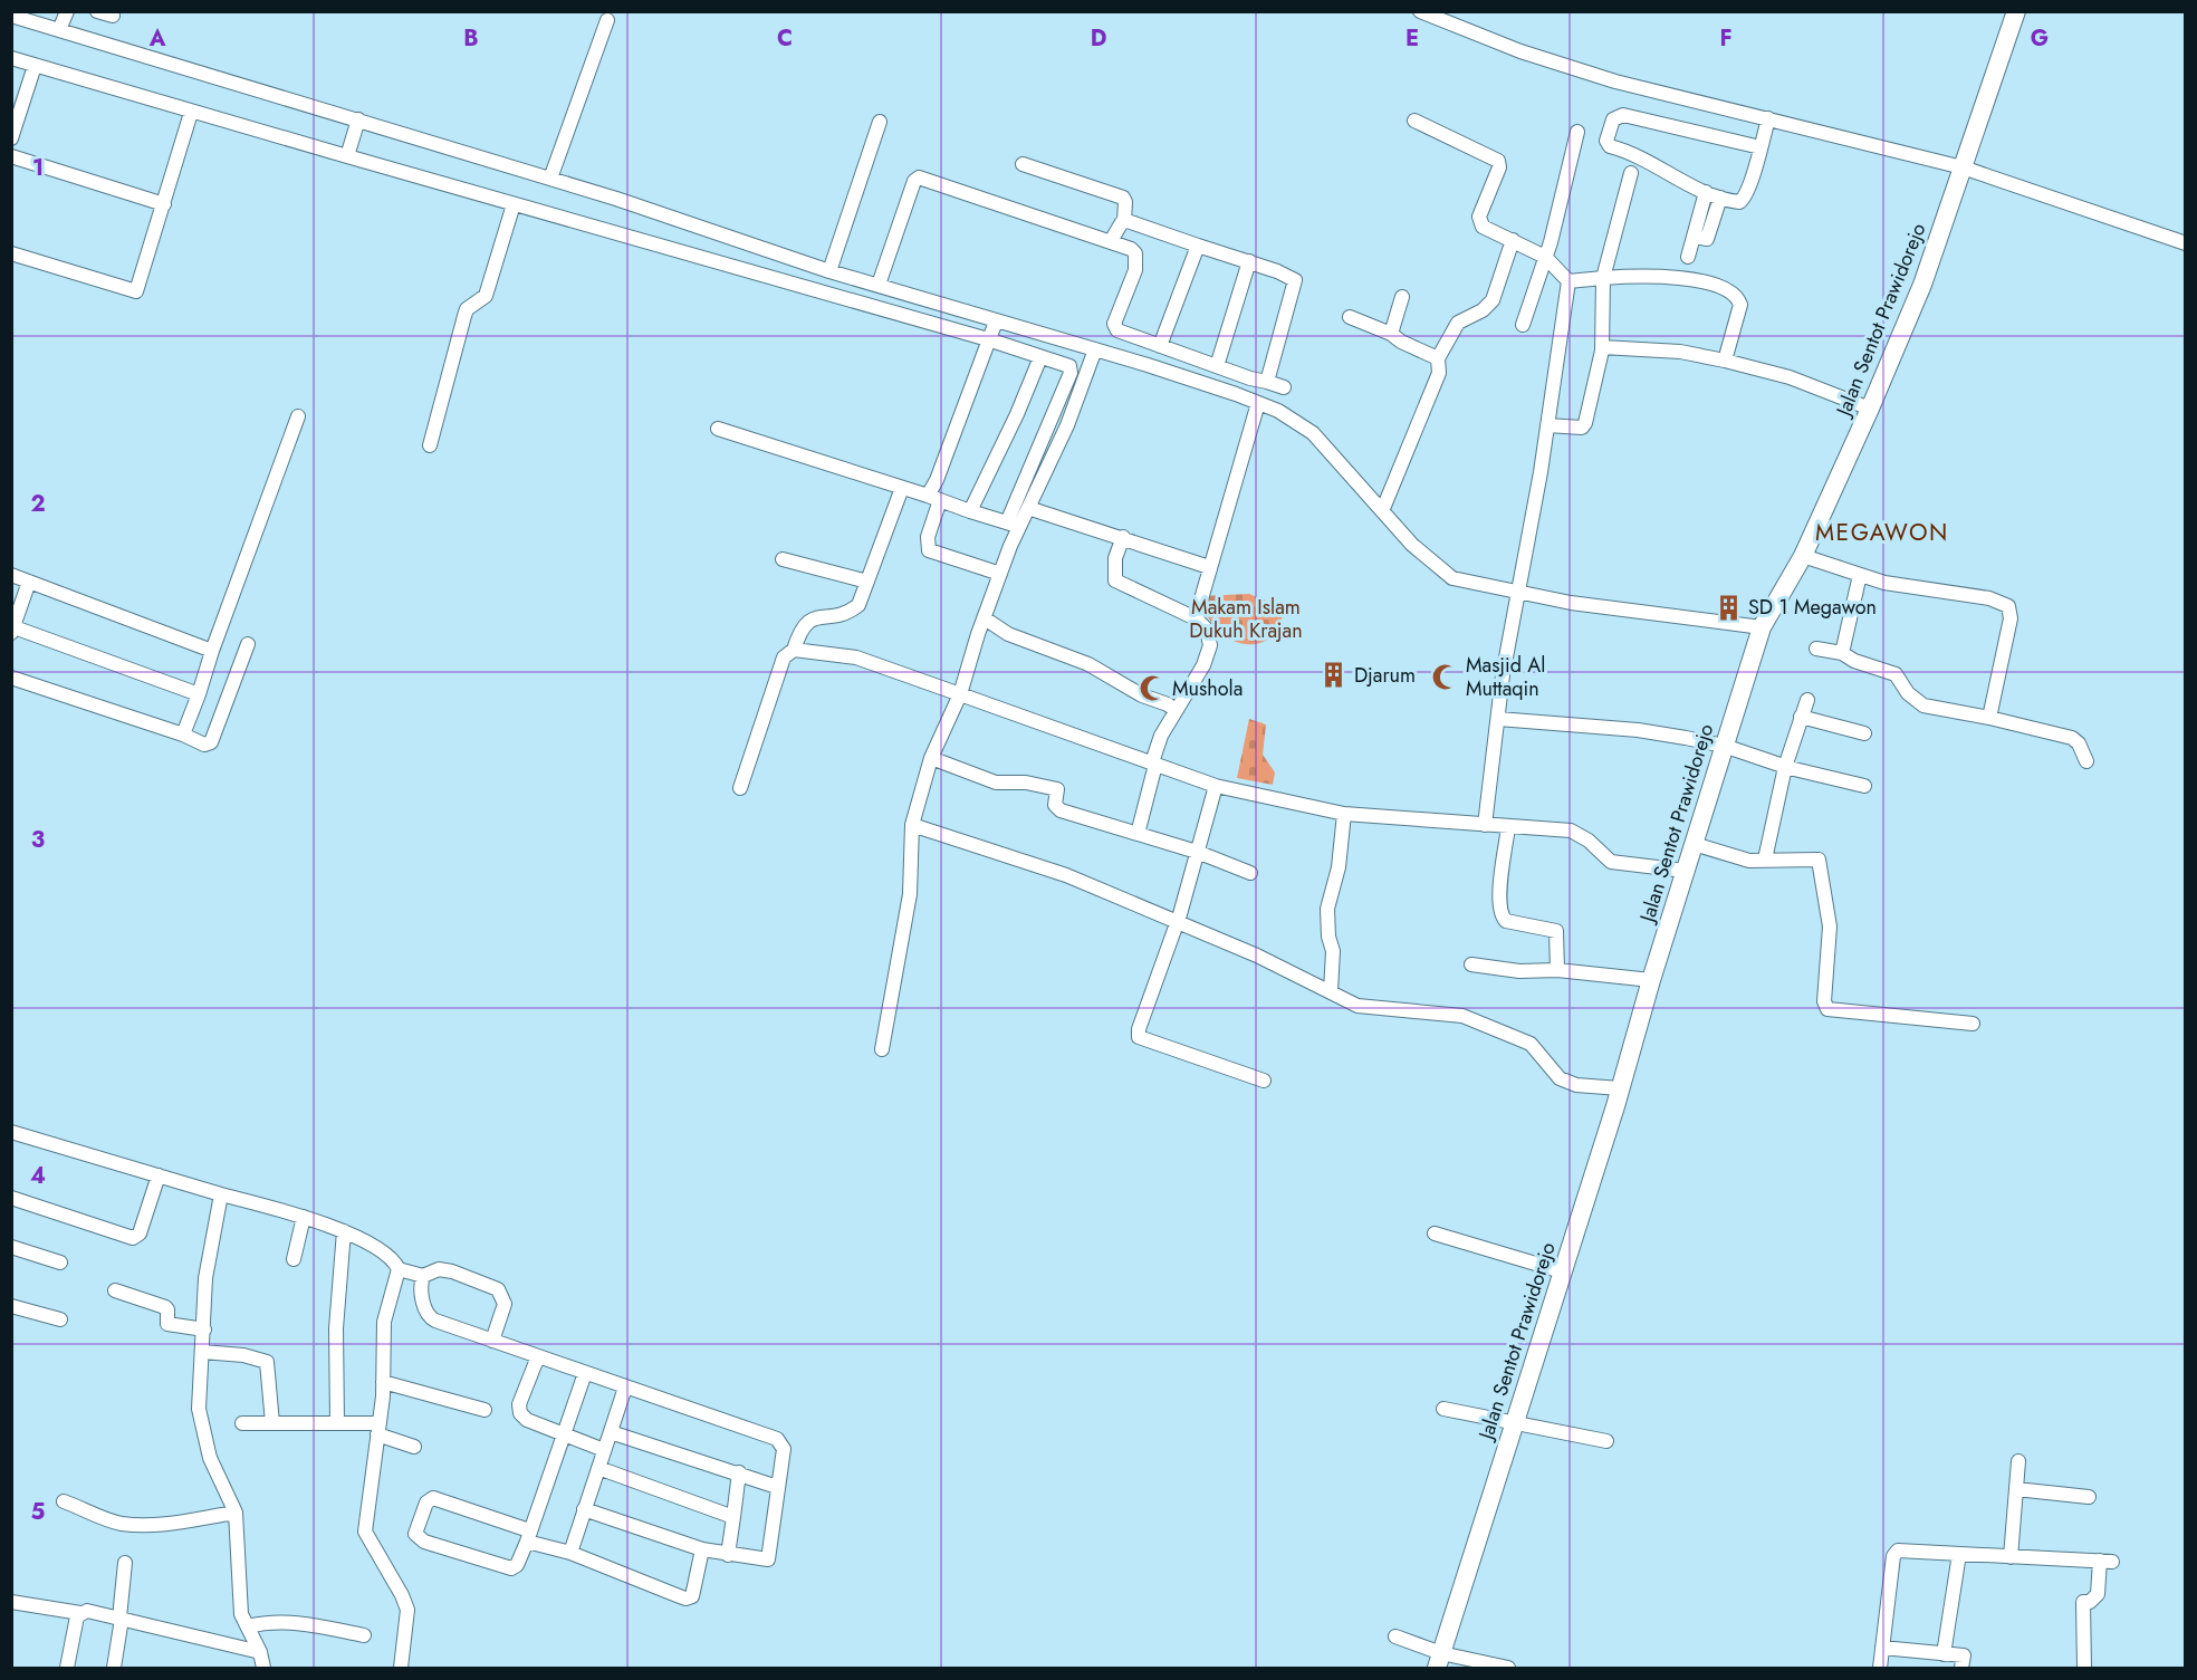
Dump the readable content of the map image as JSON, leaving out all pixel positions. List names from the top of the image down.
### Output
{
  "streets": {
    "main road": ["Jalan Sentot Prawidorejo"]
  },
  "districts": ["MEGAWON"],
  "parks": ["Makam Islam Dukuh Krajan"],
  "places": {
    "building": ["SD 1 Megawon", "Djarum"],
    "mosque": ["Masjid Al Muttaqin", "Mushola"]
  },
  "grid": {
    "columns": [
      "A",
      "B",
      "C",
      "D",
      "E",
      "F",
      "G"
    ],
    "rows": [
      "1",
      "2",
      "3",
      "4",
      "5"
    ]
  }
}
